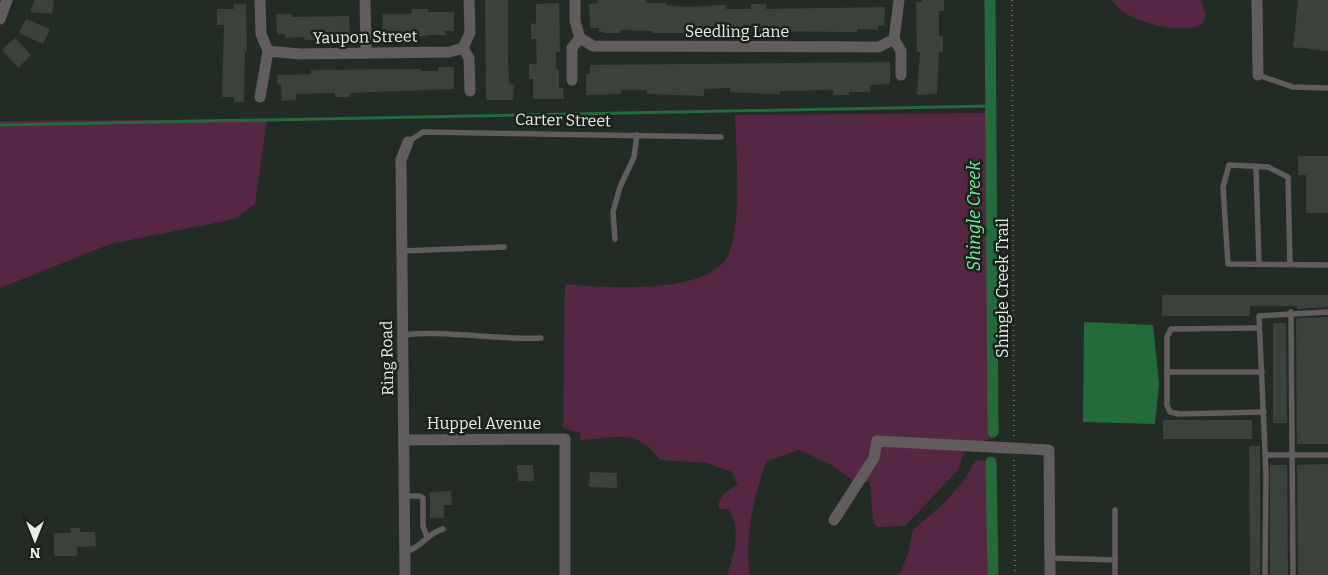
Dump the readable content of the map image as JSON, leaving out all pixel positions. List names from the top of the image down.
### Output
{
  "streets": {
    "street": [
      "Seedling Lane",
      "Yaupon Street",
      "Ring Road",
      "Huppel Avenue"
    ],
    "lane": ["Carter Street"],
    "path": ["Shingle Creek Trail"]
  },
  "crossings": [
    ["Carter Street", "Ring Road"],
    ["Ring Road", "Huppel Avenue"]
  ],
  "water": ["Shingle Creek"],
  "north": "bottom"
}
